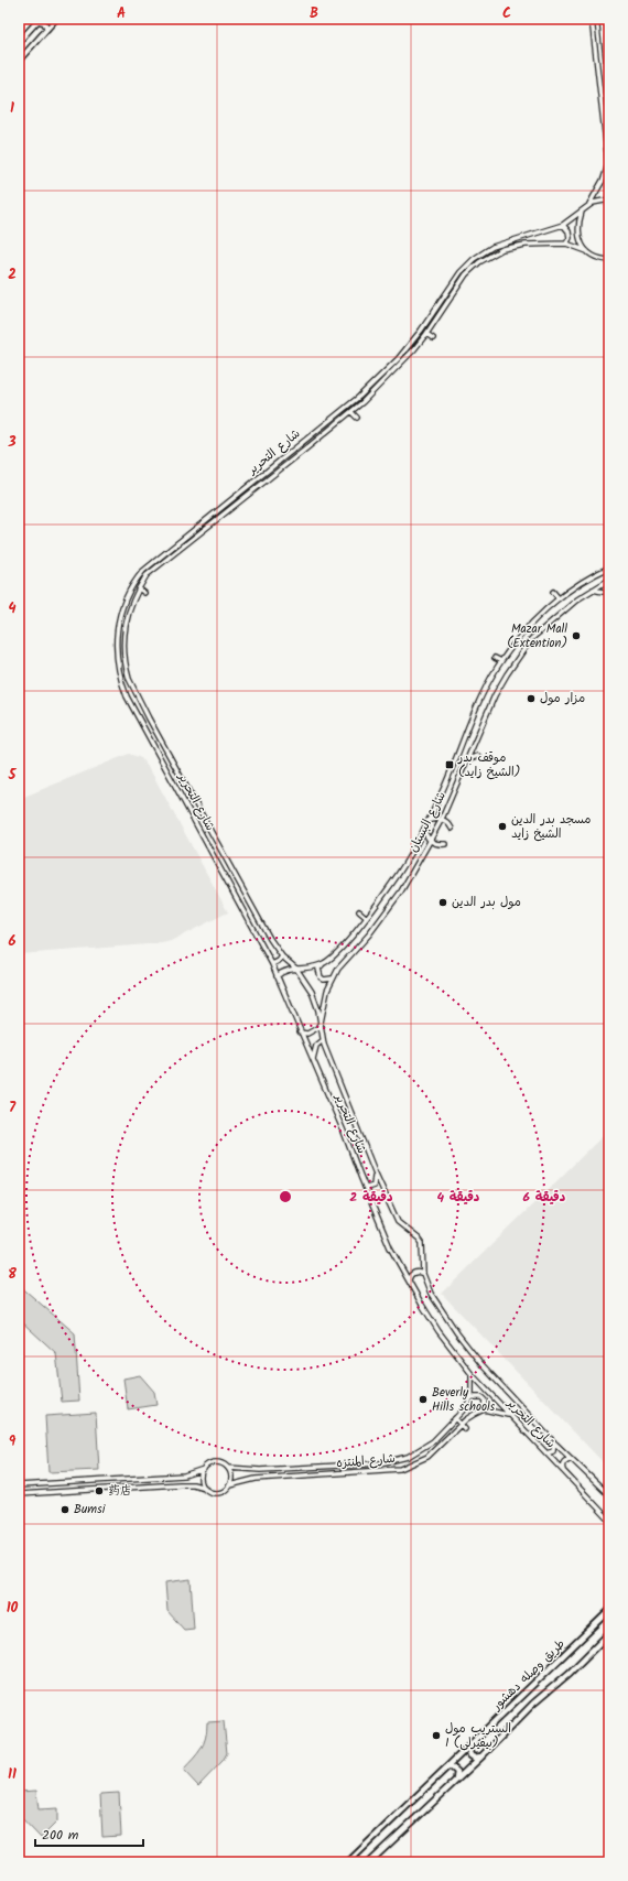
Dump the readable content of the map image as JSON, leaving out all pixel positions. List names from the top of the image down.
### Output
{
  "streets": {
    "main road": ["طريق وصله دهشور"],
    "street": ["شارع التحرير", "شارع البستان", "شارع المنتزه"]
  },
  "crossings": [
    ["شارع التحرير", "شارع البستان"]
  ],
  "places": {
    "other": [
      "Mazar Mall (Extention)",
      "مزار مول",
      "مسجد بدر الدين الشيخ زايد",
      "مول بدر الدين",
      "Beverly Hills schools",
      "药店",
      "Bumsi",
      "الستريب مول 1 (بيفيرلى)"
    ],
    "transit": ["موقف بدر (الشيخ زايد)"]
  },
  "scale_bar": "200 m",
  "grid": {
    "columns": ["A", "B", "C"],
    "rows": [
      "1",
      "2",
      "3",
      "4",
      "5",
      "6",
      "7",
      "8",
      "9",
      "10",
      "11"
    ]
  },
  "rings": ["2 دقيقة", "4 دقيقة", "6 دقيقة"]
}
